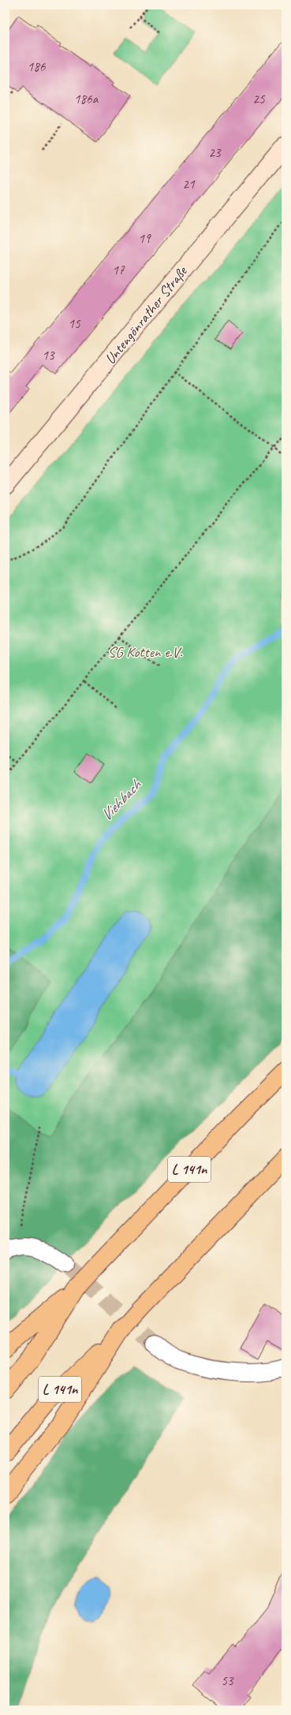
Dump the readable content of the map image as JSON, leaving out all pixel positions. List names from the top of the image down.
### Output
{
  "streets": {
    "highway": ["L 141n"],
    "street": ["Untengönrather Straße"]
  },
  "water": ["Viehbach"],
  "parks": ["SG Kotten e.V."],
  "house_numbers": [
    "186",
    "186a",
    "25",
    "23",
    "21",
    "19",
    "17",
    "15",
    "13",
    "53"
  ]
}
